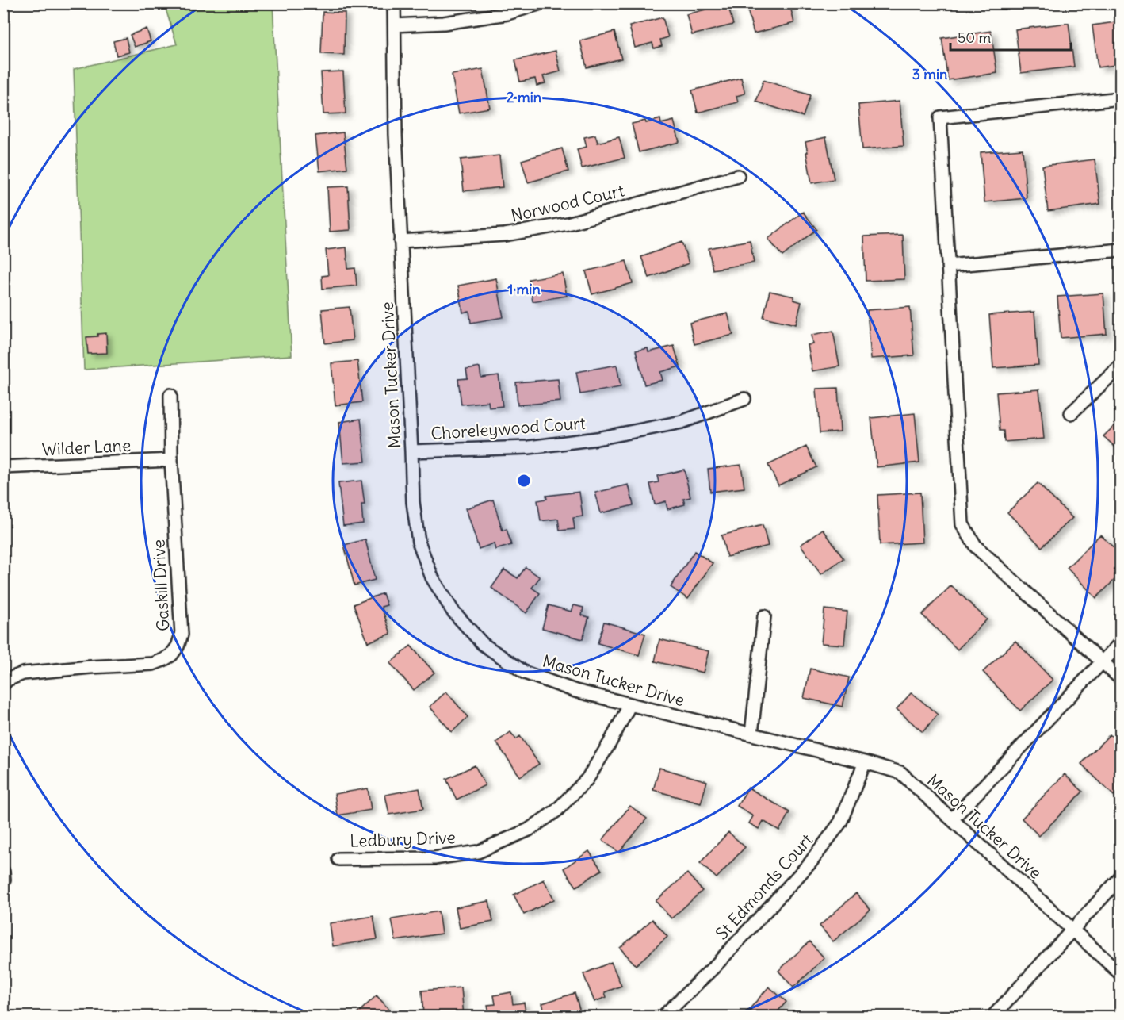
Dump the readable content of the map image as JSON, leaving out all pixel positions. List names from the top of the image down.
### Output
{
  "streets": {
    "street": [
      "Norwood Court",
      "Mason Tucker Drive",
      "Choreleywood Court",
      "Wilder Lane",
      "Gaskill Drive",
      "Ledbury Drive",
      "St Edmonds Court"
    ]
  },
  "crossings": [
    ["Norwood Court", "Mason Tucker Drive"],
    ["Mason Tucker Drive", "Choreleywood Court"],
    ["Mason Tucker Drive", "Ledbury Drive"],
    ["Mason Tucker Drive", "St Edmonds Court"],
    ["Wilder Lane", "Gaskill Drive"]
  ],
  "scale_bar": "50 m",
  "rings": ["3 min", "2 min", "1 min"]
}
